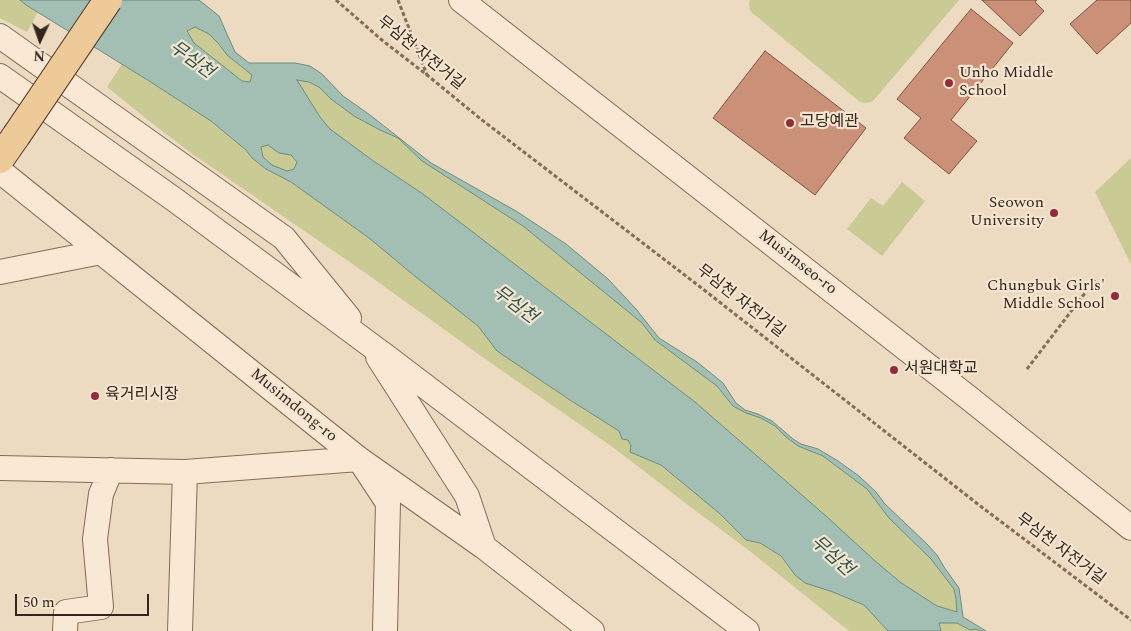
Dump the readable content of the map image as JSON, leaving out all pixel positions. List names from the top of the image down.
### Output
{
  "streets": {
    "street": ["Musimseo-ro", "Musimdong-ro"],
    "path": ["무심천 자전거길"]
  },
  "water": ["무심천"],
  "places": [
    "Unho Middle School",
    "고당예관",
    "Seowon University",
    "Chungbuk Girls' Middle School",
    "서원대학교",
    "육거리시장"
  ],
  "scale_bar": "50 m",
  "north": "bottom"
}
